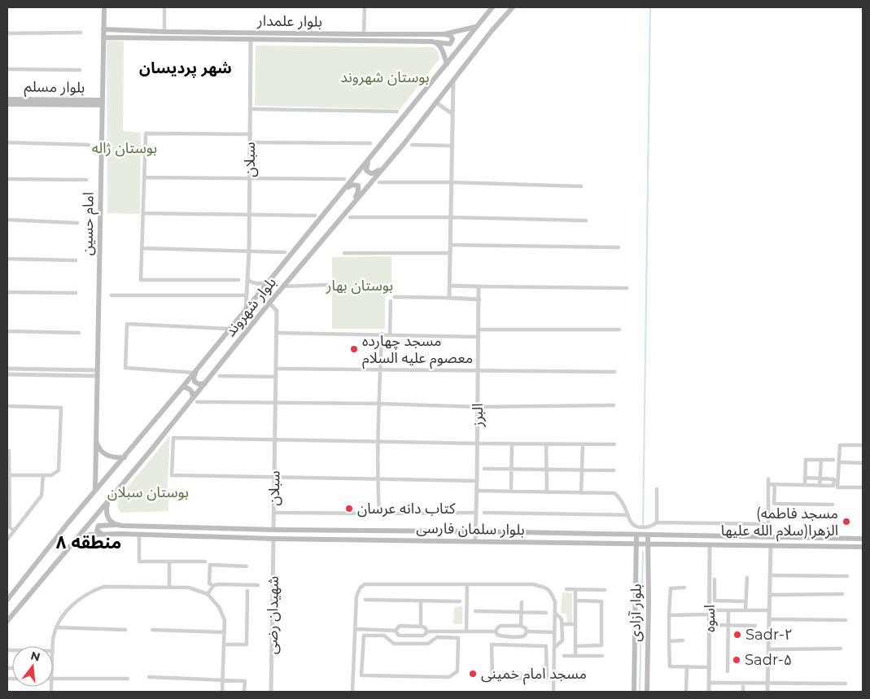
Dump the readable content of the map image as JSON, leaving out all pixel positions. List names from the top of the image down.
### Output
{
  "streets": {
    "main road": [
      "بلوار علمدار",
      "بلوار مسلم",
      "امام حسین",
      "بلوار شهروند",
      "بلوار سلمان فارسی",
      "بلوار آزادی"
    ],
    "street": [
      "سبلان",
      "البرز",
      "شهیدان رضی",
      "اسوه"
    ]
  },
  "crossings": [
    ["بلوار علمدار", "سبلان"],
    ["بلوار علمدار", "امام حسین"],
    ["بلوار علمدار", "بلوار شهروند"],
    ["بلوار مسلم", "امام حسین"],
    ["سبلان", "بلوار شهروند"],
    ["سبلان", "بلوار سلمان فارسی"],
    ["امام حسین", "بلوار شهروند"],
    ["بلوار شهروند", "بلوار سلمان فارسی"],
    ["البرز", "بلوار سلمان فارسی"],
    ["بلوار سلمان فارسی", "بلوار آزادی"],
    ["بلوار سلمان فارسی", "شهیدان رضی"],
    ["بلوار سلمان فارسی", "اسوه"]
  ],
  "districts": ["شهر پردیسان", "منطقه ۸"],
  "parks": [
    "بوستان شهروند",
    "بوستان ژاله",
    "بوستان بهار",
    "بوستان سبلان"
  ],
  "places": [
    "مسجد چهارده معصوم علیه السلام",
    "کتاب دانه عرسان",
    "(مسجد فاطمه الزهرا(سلام الله علیها",
    "Sadr-۲",
    "Sadr-۵",
    "مسجد امام خمینی"
  ],
  "north": "top"
}
